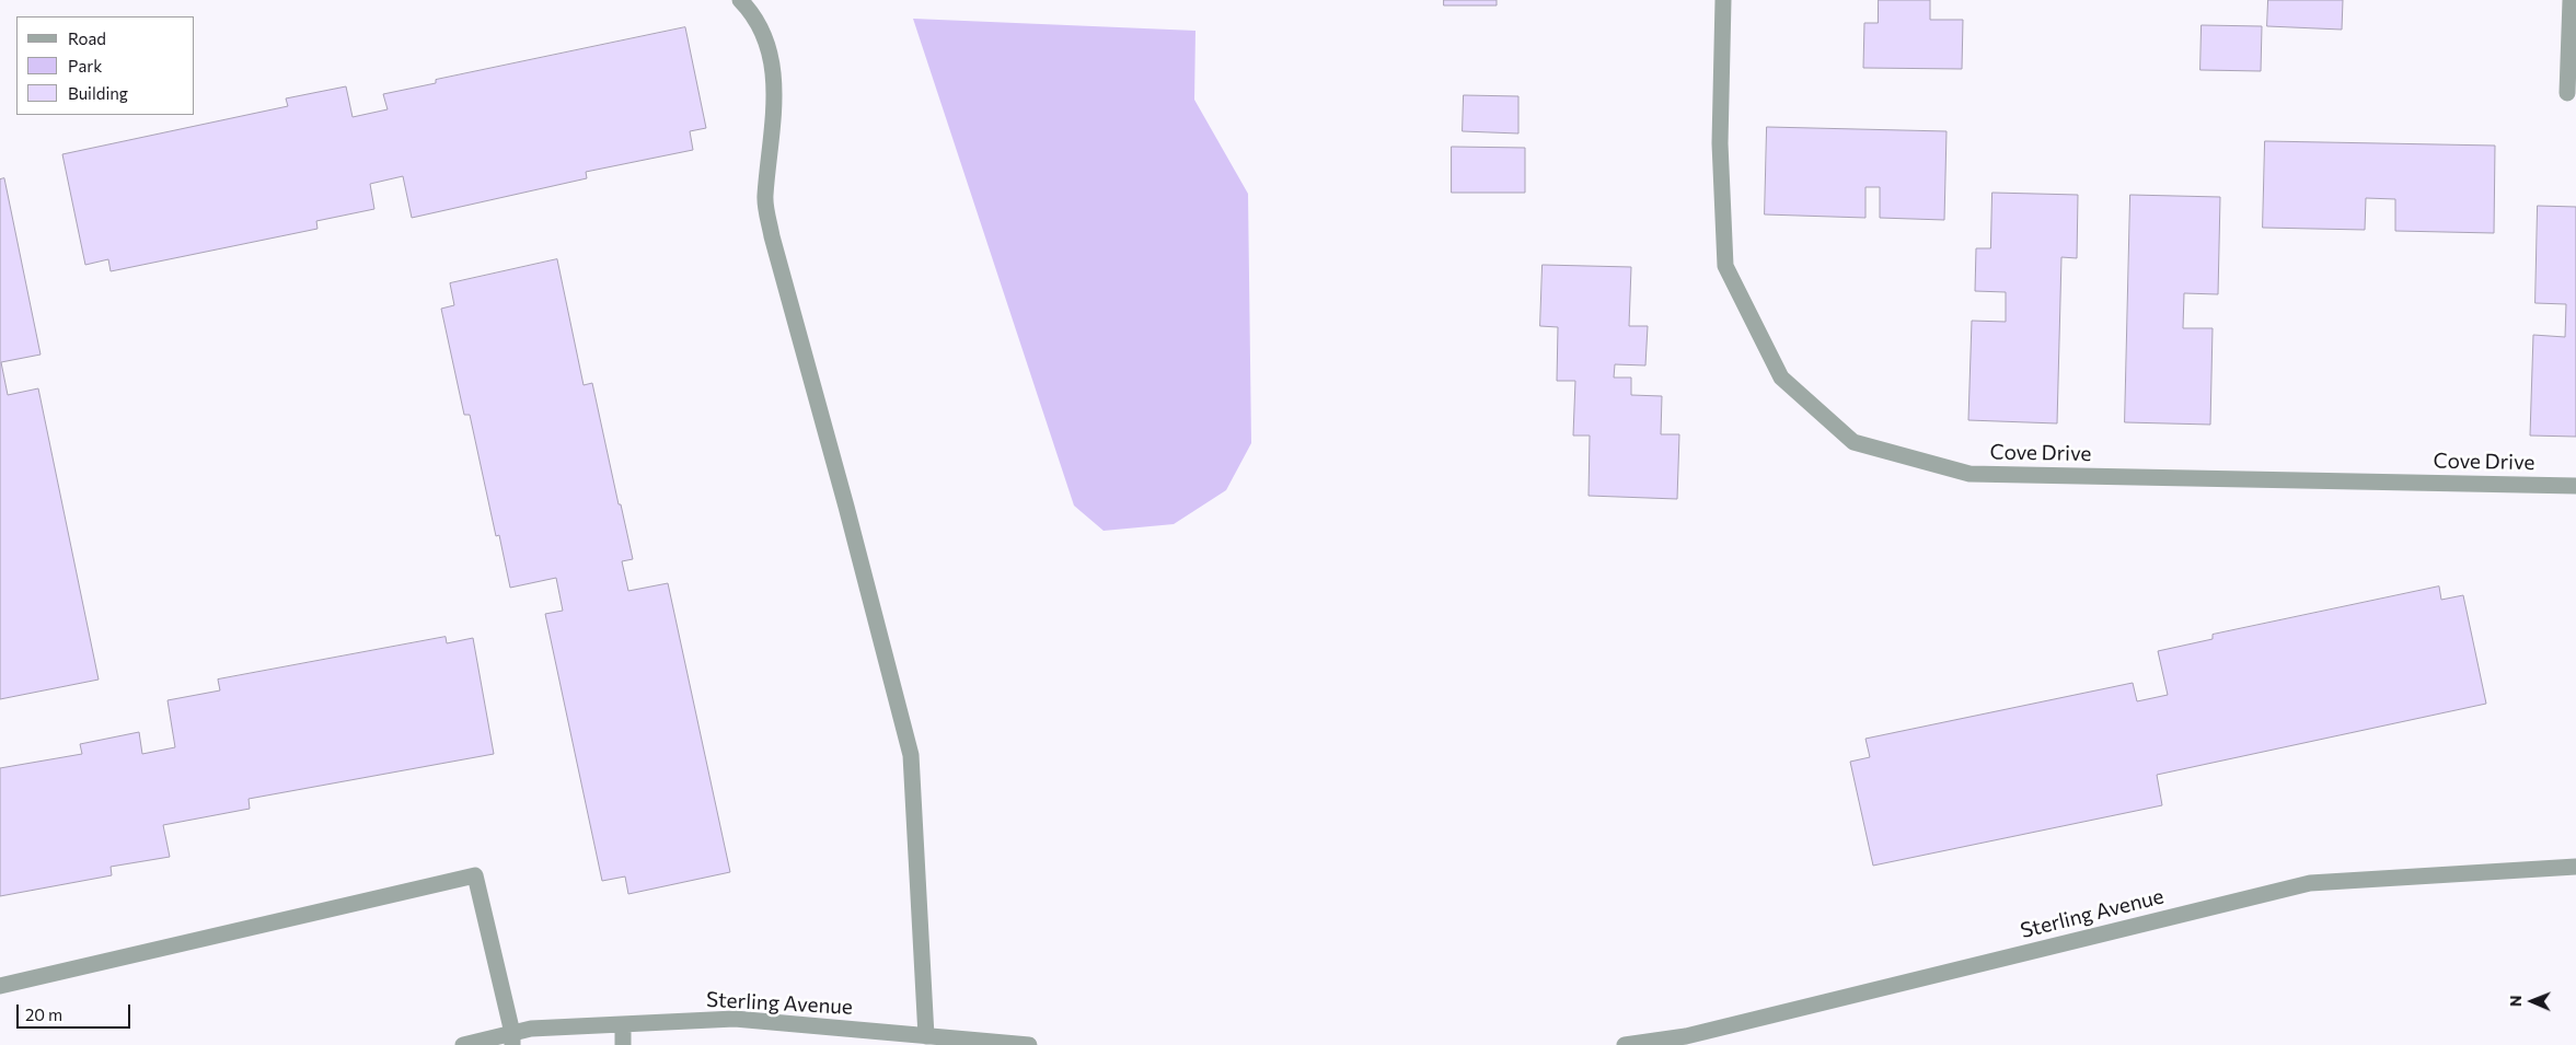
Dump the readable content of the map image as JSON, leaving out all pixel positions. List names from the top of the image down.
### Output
{
  "streets": {
    "street": ["Cove Drive", "Sterling Avenue"]
  },
  "legend": ["Road", "Park", "Building"],
  "scale_bar": "20 m",
  "north": "left"
}
